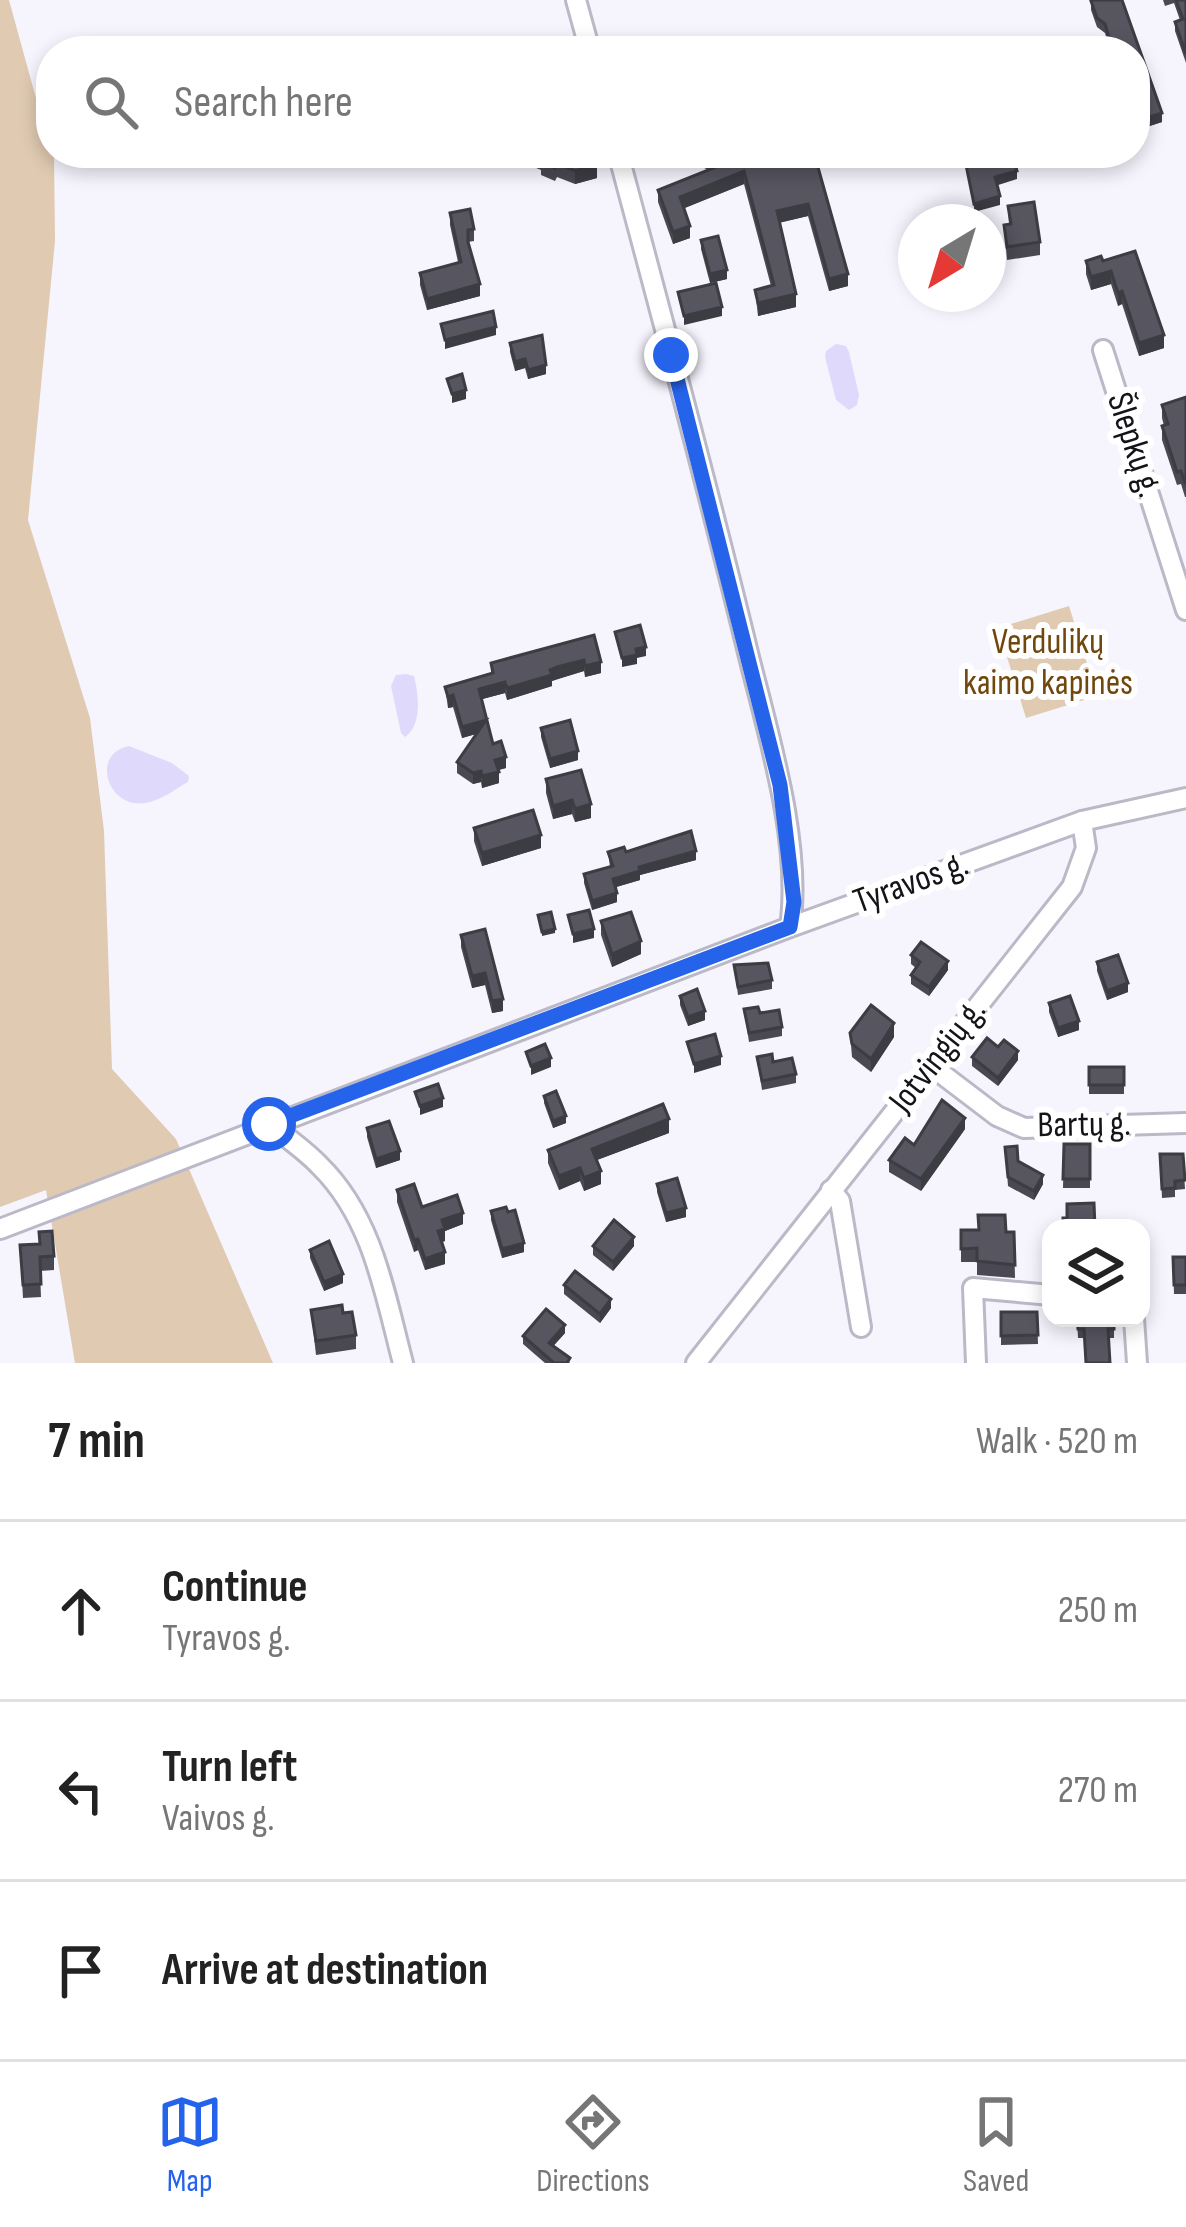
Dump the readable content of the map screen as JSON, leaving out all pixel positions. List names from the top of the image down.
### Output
{
  "streets": {
    "street": [
      "Šlepkų g.",
      "Tyravos g.",
      "Jotvingių g.",
      "Bartų g."
    ]
  },
  "crossings": [
    ["Tyravos g.", "Jotvingių g."],
    ["Jotvingių g.", "Bartų g."]
  ],
  "parks": ["Verdulikų kaimo kapinės"],
  "north": "bottom left",
  "page": {
    "search": "Search here",
    "heading": ["7 min", "Walk · 520 m"],
    "list": [
      ["Continue", "Tyravos g.", "250 m"],
      ["Turn left", "Vaivos g.", "270 m"],
      "Arrive at destination"
    ],
    "nav": ["Map", "Directions", "Saved"]
  }
}
